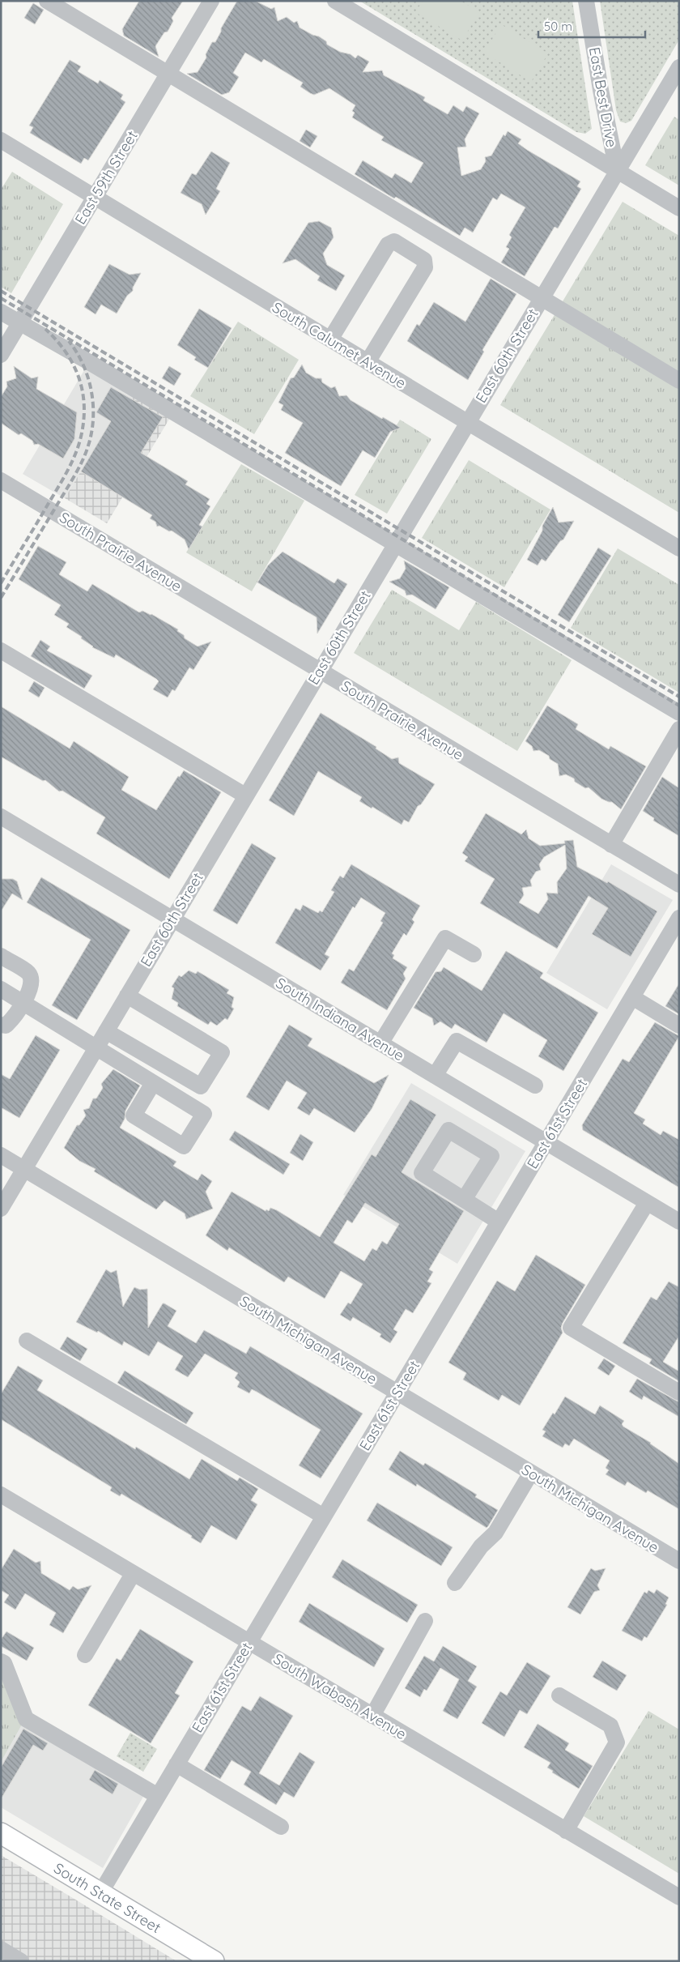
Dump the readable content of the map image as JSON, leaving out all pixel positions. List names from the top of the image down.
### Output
{
  "streets": {
    "main road": ["South State Street"],
    "street": [
      "East Best Drive",
      "East 59th Street",
      "South Calumet Avenue",
      "East 60th Street",
      "South Prairie Avenue",
      "South Indiana Avenue",
      "East 61st Street",
      "South Michigan Avenue",
      "South Wabash Avenue"
    ]
  },
  "crossings": [
    ["East Best Drive", "East 60th Street"],
    ["East 59th Street", "South Calumet Avenue"],
    ["South Calumet Avenue", "East 60th Street"],
    ["East 60th Street", "South Prairie Avenue"],
    ["East 60th Street", "South Indiana Avenue"],
    ["East 60th Street", "South Michigan Avenue"],
    ["South Indiana Avenue", "East 61st Street"],
    ["East 61st Street", "South Michigan Avenue"],
    ["East 61st Street", "South Wabash Avenue"],
    ["East 61st Street", "South State Street"]
  ],
  "scale_bar": "50 m"
}
